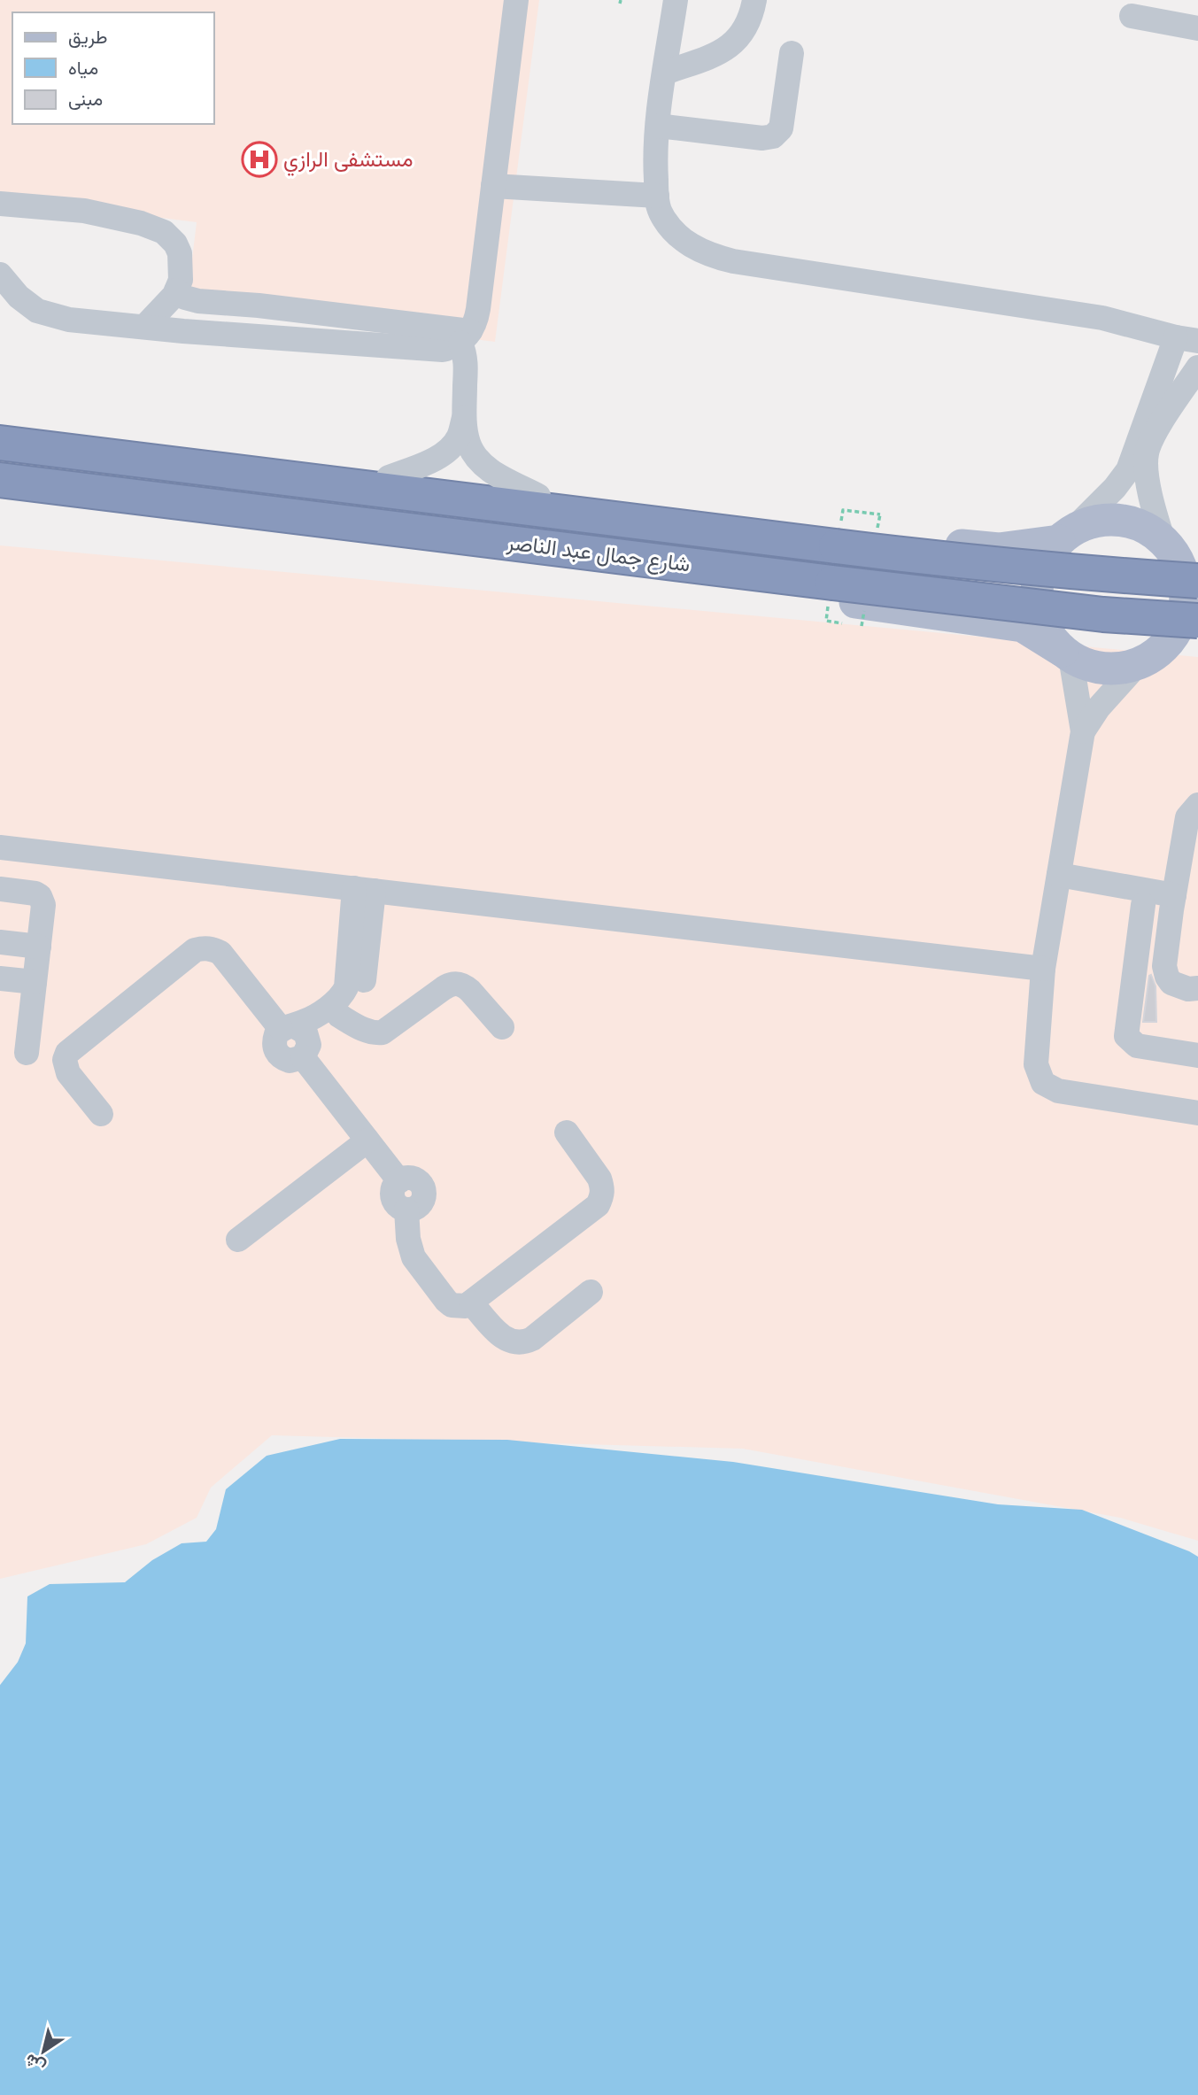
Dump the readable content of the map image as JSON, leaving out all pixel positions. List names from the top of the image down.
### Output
{
  "streets": {
    "highway": ["شارع جمال عبد الناصر"]
  },
  "places": {
    "hospital": ["مستشفى الرازي"]
  },
  "legend": ["طريق", "مياه", "مبنى"],
  "north": "bottom left"
}
